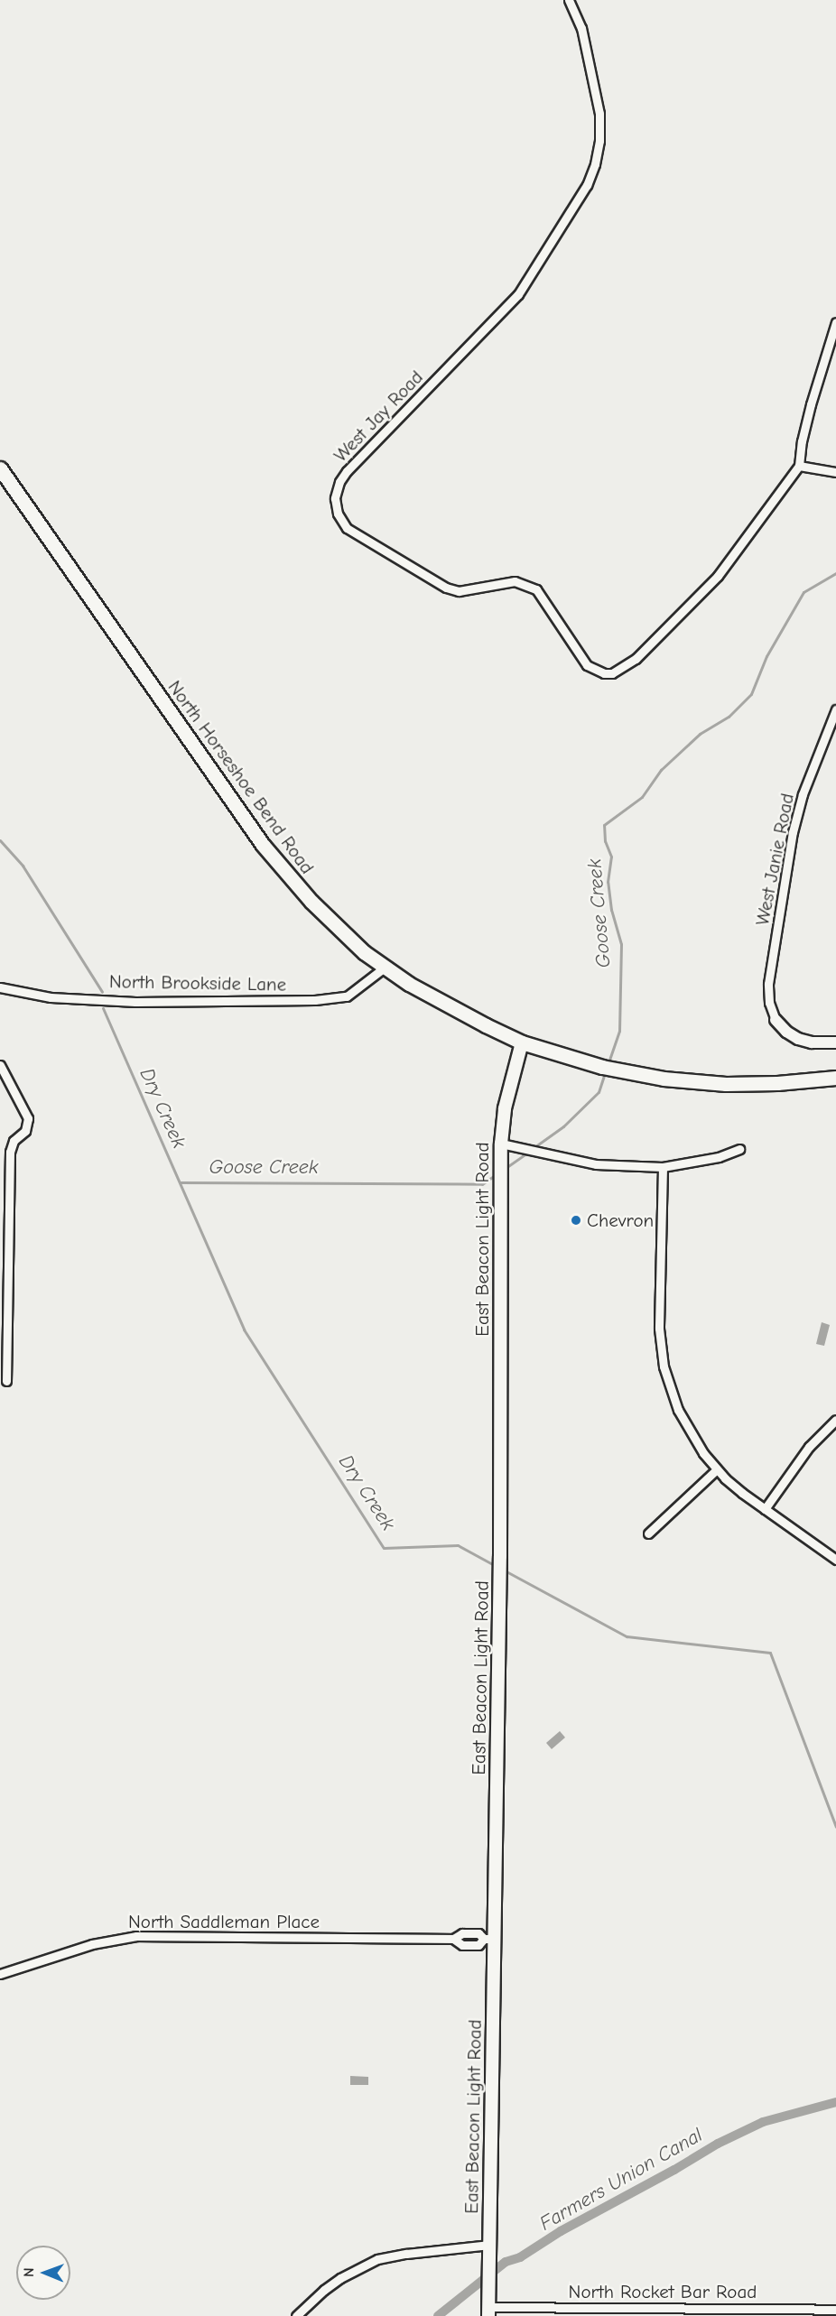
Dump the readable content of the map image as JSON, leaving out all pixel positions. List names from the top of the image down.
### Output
{
  "streets": {
    "highway": ["North Horseshoe Bend Road"],
    "main road": ["East Beacon Light Road"],
    "street": [
      "West Jay Road",
      "West Janie Road",
      "North Brookside Lane",
      "North Saddleman Place",
      "North Rocket Bar Road"
    ]
  },
  "crossings": [
    ["North Horseshoe Bend Road", "North Brookside Lane"],
    ["North Horseshoe Bend Road", "East Beacon Light Road"],
    ["East Beacon Light Road", "North Saddleman Place"],
    ["East Beacon Light Road", "North Rocket Bar Road"]
  ],
  "water": ["Goose Creek", "Dry Creek", "Farmers Union Canal"],
  "places": ["Chevron"],
  "north": "left"
}
